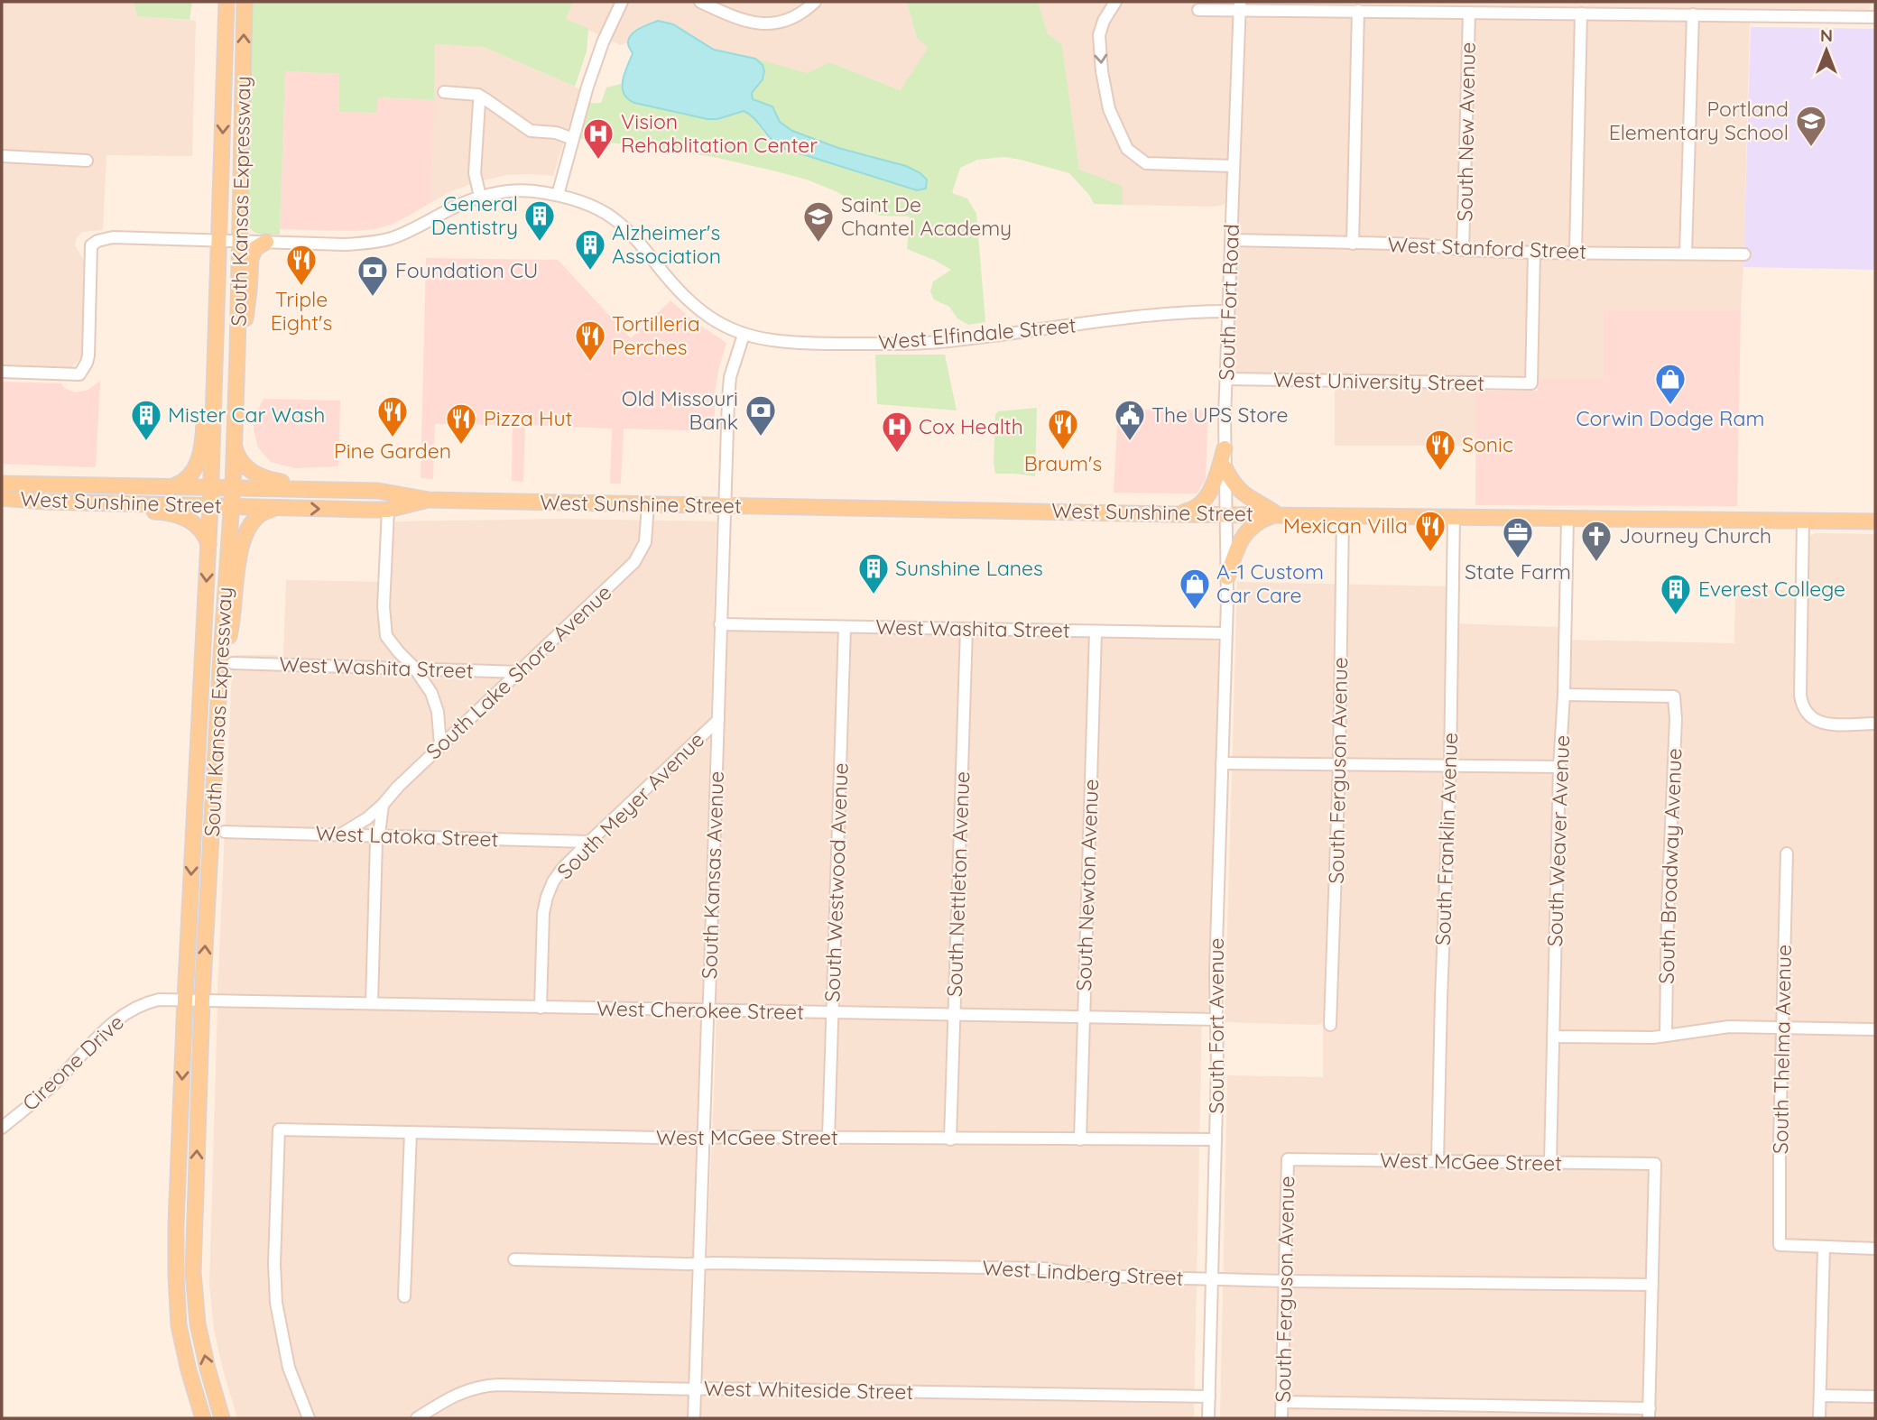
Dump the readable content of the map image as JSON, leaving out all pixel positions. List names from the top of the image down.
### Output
{
  "streets": {
    "main road": ["South Kansas Expressway", "West Sunshine Street"],
    "street": [
      "South New Avenue",
      "West Stanford Street",
      "South Fort Road",
      "West Elfindale Street",
      "West University Street",
      "West Washita Street",
      "South Lake Shore Avenue",
      "South Ferguson Avenue",
      "South Meyer Avenue",
      "West Latoka Street",
      "South Franklin Avenue",
      "South Weaver Avenue",
      "South Broadway Avenue",
      "South Kansas Avenue",
      "South Westwood Avenue",
      "South Nettleton Avenue",
      "South Newton Avenue",
      "West Cherokee Street",
      "South Fort Avenue",
      "South Thelma Avenue",
      "Cireone Drive",
      "West McGee Street",
      "West Lindberg Street",
      "West Whiteside Street"
    ]
  },
  "crossings": [
    ["South New Avenue", "West Stanford Street"],
    ["South Kansas Expressway", "West Elfindale Street"],
    ["South Kansas Expressway", "West Sunshine Street"],
    ["South Kansas Expressway", "West Washita Street"],
    ["South Kansas Expressway", "West Cherokee Street"],
    ["South Kansas Expressway", "Cireone Drive"],
    ["West Stanford Street", "South Fort Road"],
    ["West Stanford Street", "West University Street"],
    ["South Fort Road", "West Elfindale Street"],
    ["South Fort Road", "West University Street"],
    ["South Fort Road", "West Sunshine Street"],
    ["South Fort Road", "West Washita Street"],
    ["South Fort Road", "South Fort Avenue"],
    ["West Elfindale Street", "South Kansas Avenue"],
    ["West Sunshine Street", "South Lake Shore Avenue"],
    ["West Sunshine Street", "South Ferguson Avenue"],
    ["West Sunshine Street", "South Franklin Avenue"],
    ["West Sunshine Street", "South Weaver Avenue"],
    ["West Sunshine Street", "South Kansas Avenue"],
    ["West Washita Street", "South Lake Shore Avenue"],
    ["West Washita Street", "South Kansas Avenue"],
    ["West Washita Street", "South Westwood Avenue"],
    ["West Washita Street", "South Nettleton Avenue"],
    ["West Washita Street", "South Newton Avenue"],
    ["West Washita Street", "South Fort Avenue"],
    ["South Lake Shore Avenue", "West Latoka Street"],
    ["South Ferguson Avenue", "West McGee Street"],
    ["South Ferguson Avenue", "West Lindberg Street"],
    ["South Meyer Avenue", "West Latoka Street"],
    ["South Meyer Avenue", "South Kansas Avenue"],
    ["South Meyer Avenue", "West Cherokee Street"],
    ["South Franklin Avenue", "West McGee Street"],
    ["South Weaver Avenue", "South Broadway Avenue"],
    ["South Weaver Avenue", "West McGee Street"],
    ["South Kansas Avenue", "West Cherokee Street"],
    ["South Kansas Avenue", "West McGee Street"],
    ["South Kansas Avenue", "West Lindberg Street"],
    ["South Kansas Avenue", "West Whiteside Street"],
    ["South Westwood Avenue", "West Cherokee Street"],
    ["South Westwood Avenue", "West McGee Street"],
    ["South Nettleton Avenue", "West Cherokee Street"],
    ["South Nettleton Avenue", "West McGee Street"],
    ["South Newton Avenue", "West Cherokee Street"],
    ["South Newton Avenue", "West McGee Street"],
    ["West Cherokee Street", "South Fort Avenue"],
    ["West Cherokee Street", "Cireone Drive"],
    ["South Fort Avenue", "West McGee Street"],
    ["South Fort Avenue", "West Lindberg Street"],
    ["South Fort Avenue", "West Whiteside Street"],
    ["West McGee Street", "West Lindberg Street"]
  ],
  "places": {
    "school or university": ["Portland Elementary School", "Saint De Chantel Academy"],
    "hospital": ["Vision Rehablitation Center", "Cox Health"],
    "building": [
      "General Dentistry",
      "Alzheimer's Association",
      "Mister Car Wash",
      "Sunshine Lanes",
      "Everest College"
    ],
    "restaurant": [
      "Triple Eight's",
      "Tortilleria Perches",
      "Pine Garden",
      "Pizza Hut",
      "Braum's",
      "Sonic",
      "Mexican Villa"
    ],
    "bank": ["Foundation CU", "Old Missouri Bank"],
    "shop": ["Corwin Dodge Ram", "A-1 Custom Car Care"],
    "public building": ["The UPS Store"],
    "office": ["State Farm"],
    "church": ["Journey Church"]
  },
  "north": "top"
}
